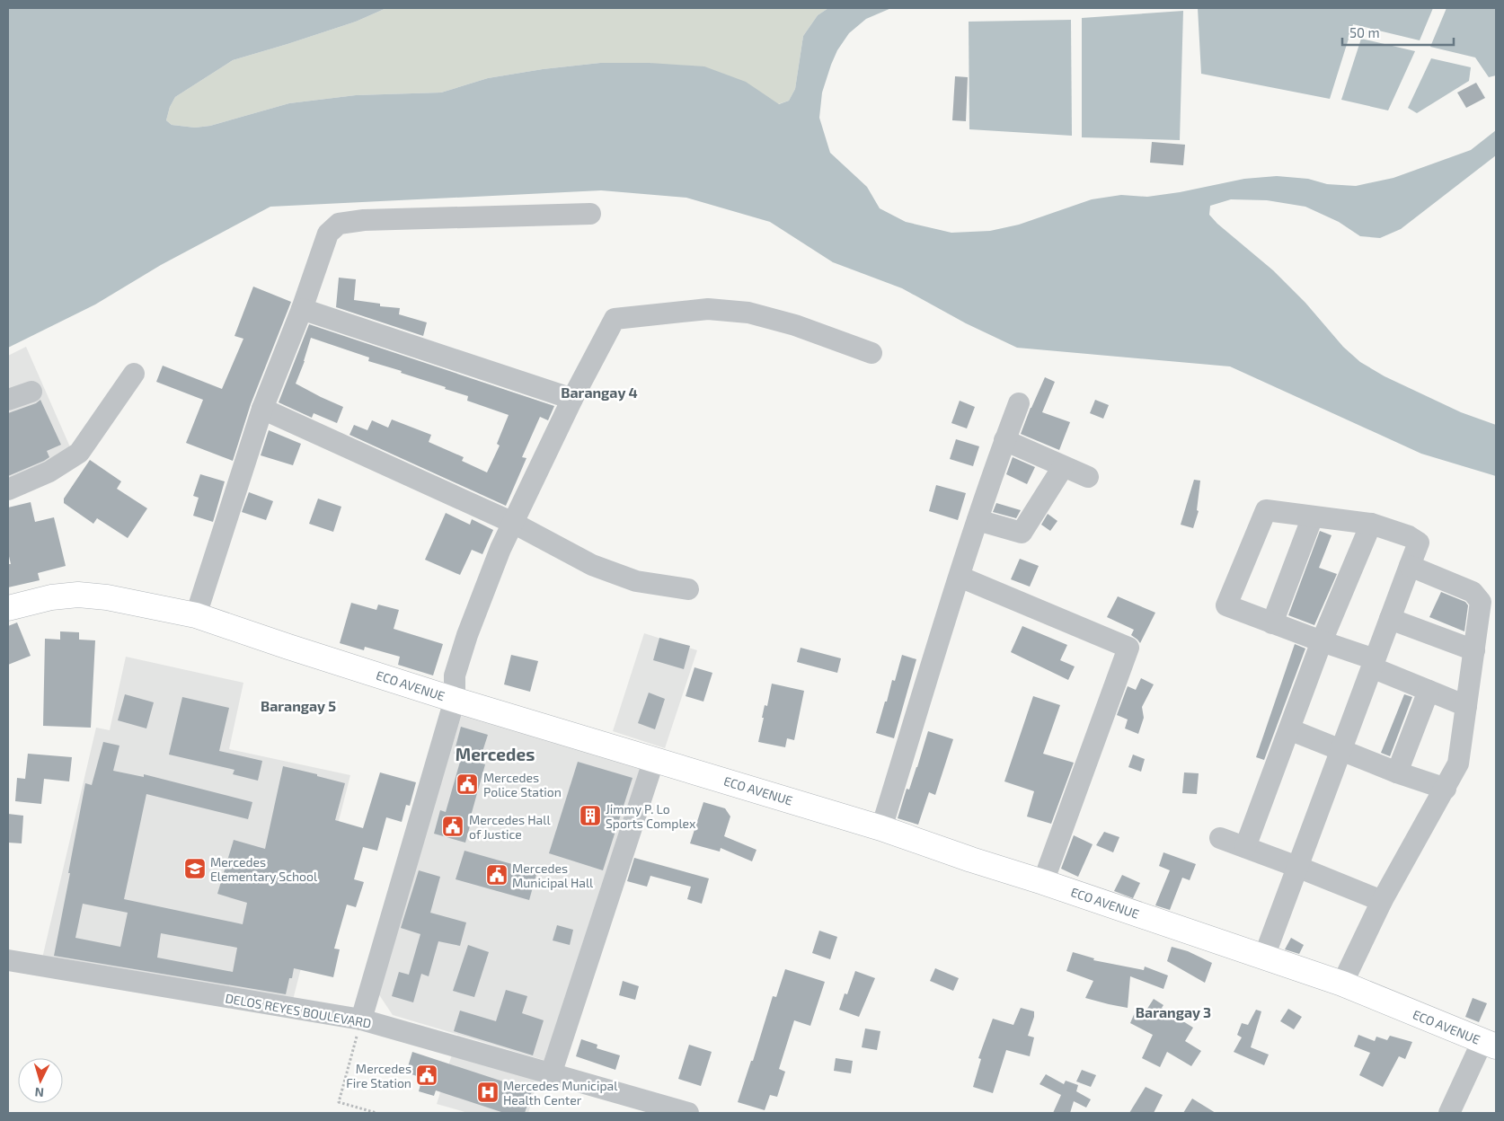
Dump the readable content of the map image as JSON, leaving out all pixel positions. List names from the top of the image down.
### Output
{
  "streets": {
    "main road": ["ECO AVENUE"],
    "street": ["DELOS REYES BOULEVARD"]
  },
  "districts": [
    "Barangay 4",
    "Barangay 5",
    "Mercedes",
    "Barangay 3"
  ],
  "places": {
    "public building": [
      "Mercedes Police Station",
      "Mercedes Hall of Justice",
      "Mercedes Municipal Hall",
      "Mercedes Fire Station"
    ],
    "building": ["Jimmy P. Lo Sports Complex"],
    "school or university": ["Mercedes Elementary School"],
    "hospital": ["Mercedes Municipal Health Center"]
  },
  "scale_bar": "50 m",
  "north": "bottom"
}
